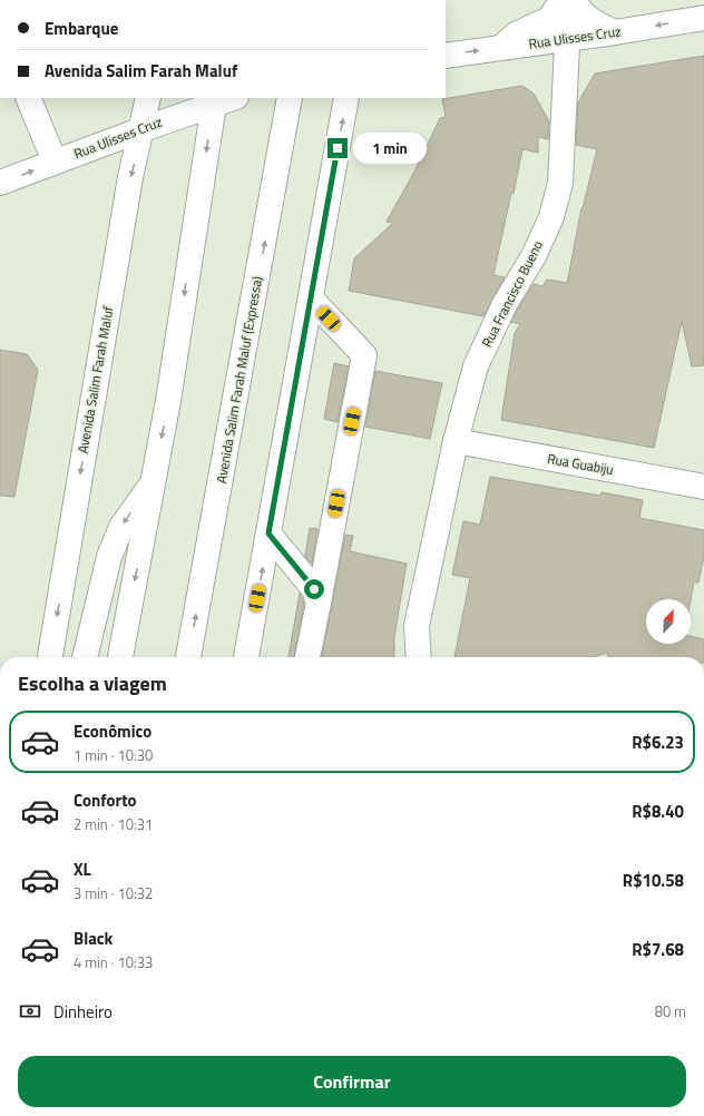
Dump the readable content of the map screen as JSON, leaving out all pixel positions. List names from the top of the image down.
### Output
{
  "streets": {
    "main road": [
      "Rua Ulisses Cruz",
      "Rua Francisco Bueno",
      "Avenida Salim Farah Maluf",
      "Avenida Salim Farah Maluf (Expressa)",
      "Rua Guabiju"
    ]
  },
  "crossings": [
    ["Rua Ulisses Cruz", "Rua Francisco Bueno"],
    ["Rua Ulisses Cruz", "Avenida Salim Farah Maluf"],
    ["Rua Francisco Bueno", "Rua Guabiju"]
  ],
  "north": "top right",
  "page": {
    "banner": ["Embarque", "Avenida Salim Farah Maluf"],
    "bubble": "1 min",
    "heading": "Escolha a viagem",
    "list": [
      {
        "name": "Econômico",
        "note": "1 min · 10:30",
        "value": "R$6.23"
      },
      {
        "name": "Conforto",
        "note": "2 min · 10:31",
        "value": "R$8.40"
      },
      {
        "name": "XL",
        "note": "3 min · 10:32",
        "value": "R$10.58"
      },
      {
        "name": "Black",
        "note": "4 min · 10:33",
        "value": "R$7.68"
      }
    ],
    "pay": ["Dinheiro", "80 m"],
    "buttons": "Confirmar"
  }
}
